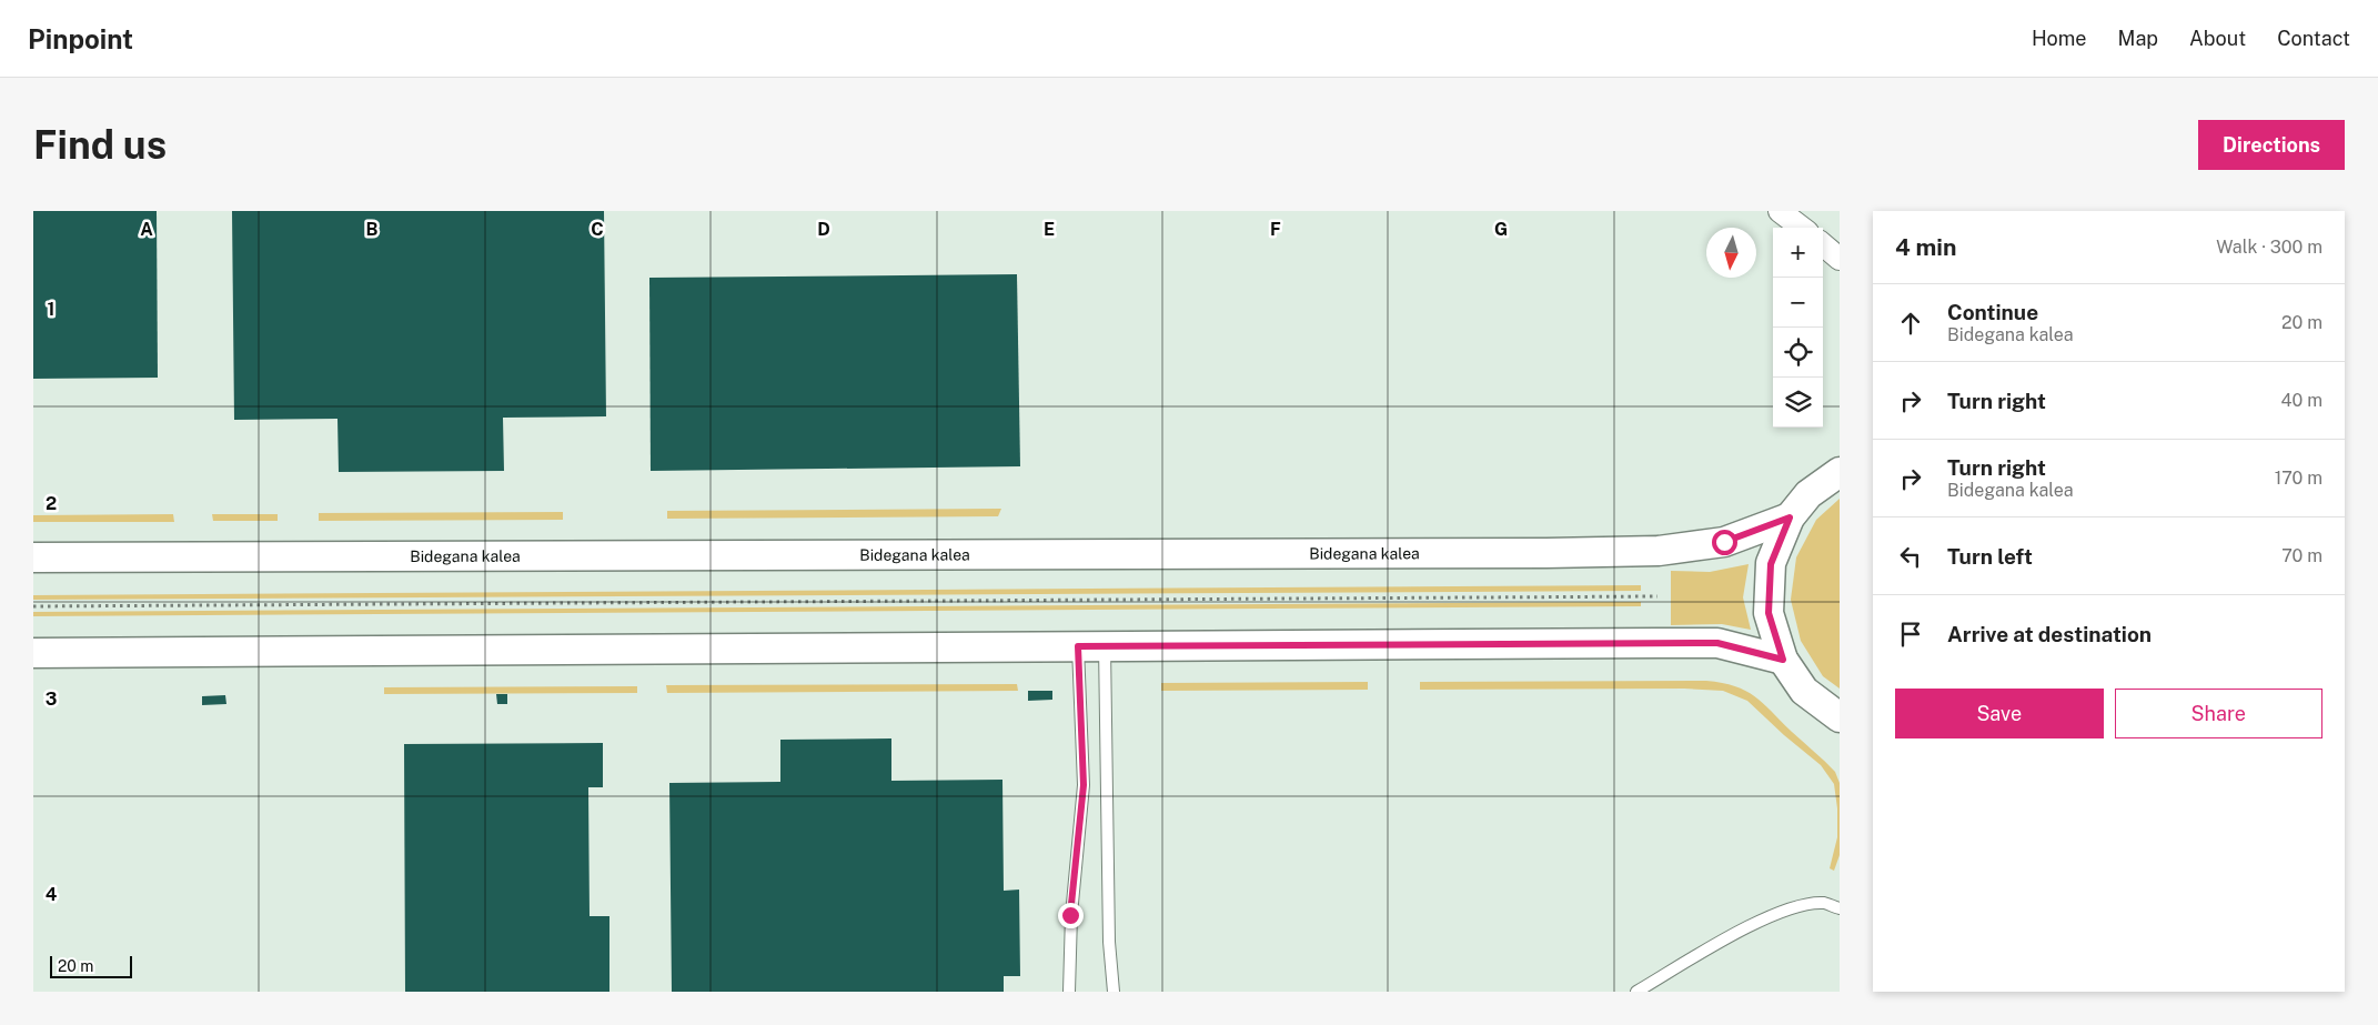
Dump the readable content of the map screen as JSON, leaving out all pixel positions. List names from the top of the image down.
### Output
{
  "streets": {
    "street": ["Bidegana kalea"]
  },
  "scale_bar": "20 m",
  "north": "bottom",
  "page": {
    "header": "Pinpoint",
    "nav": [
      "Home",
      "Map",
      "About",
      "Contact"
    ],
    "buttons": [
      "Directions",
      ["Save", "Share"]
    ],
    "title": "Find us",
    "heading": ["4 min", "Walk · 300 m"],
    "map_buttons": ["+", "−"],
    "list": [
      ["Continue", "Bidegana kalea", "20 m"],
      ["Turn right", "40 m"],
      ["Turn right", "Bidegana kalea", "170 m"],
      ["Turn left", "70 m"],
      "Arrive at destination"
    ],
    "scale": "20 m"
  },
  "grid": {
    "columns": [
      "A",
      "B",
      "C",
      "D",
      "E",
      "F",
      "G"
    ],
    "rows": [
      "1",
      "2",
      "3",
      "4"
    ]
  }
}
